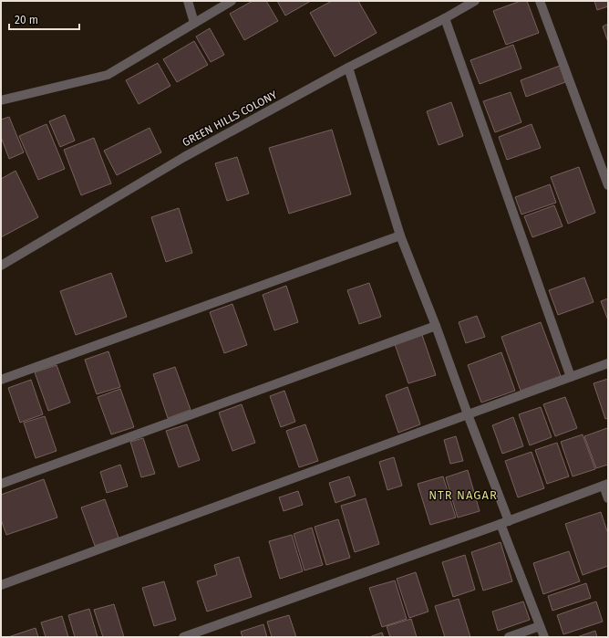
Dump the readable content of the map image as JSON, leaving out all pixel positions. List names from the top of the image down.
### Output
{
  "streets": {
    "street": ["GREEN HILLS COLONY"]
  },
  "districts": ["NTR NAGAR"],
  "scale_bar": "20 m"
}
